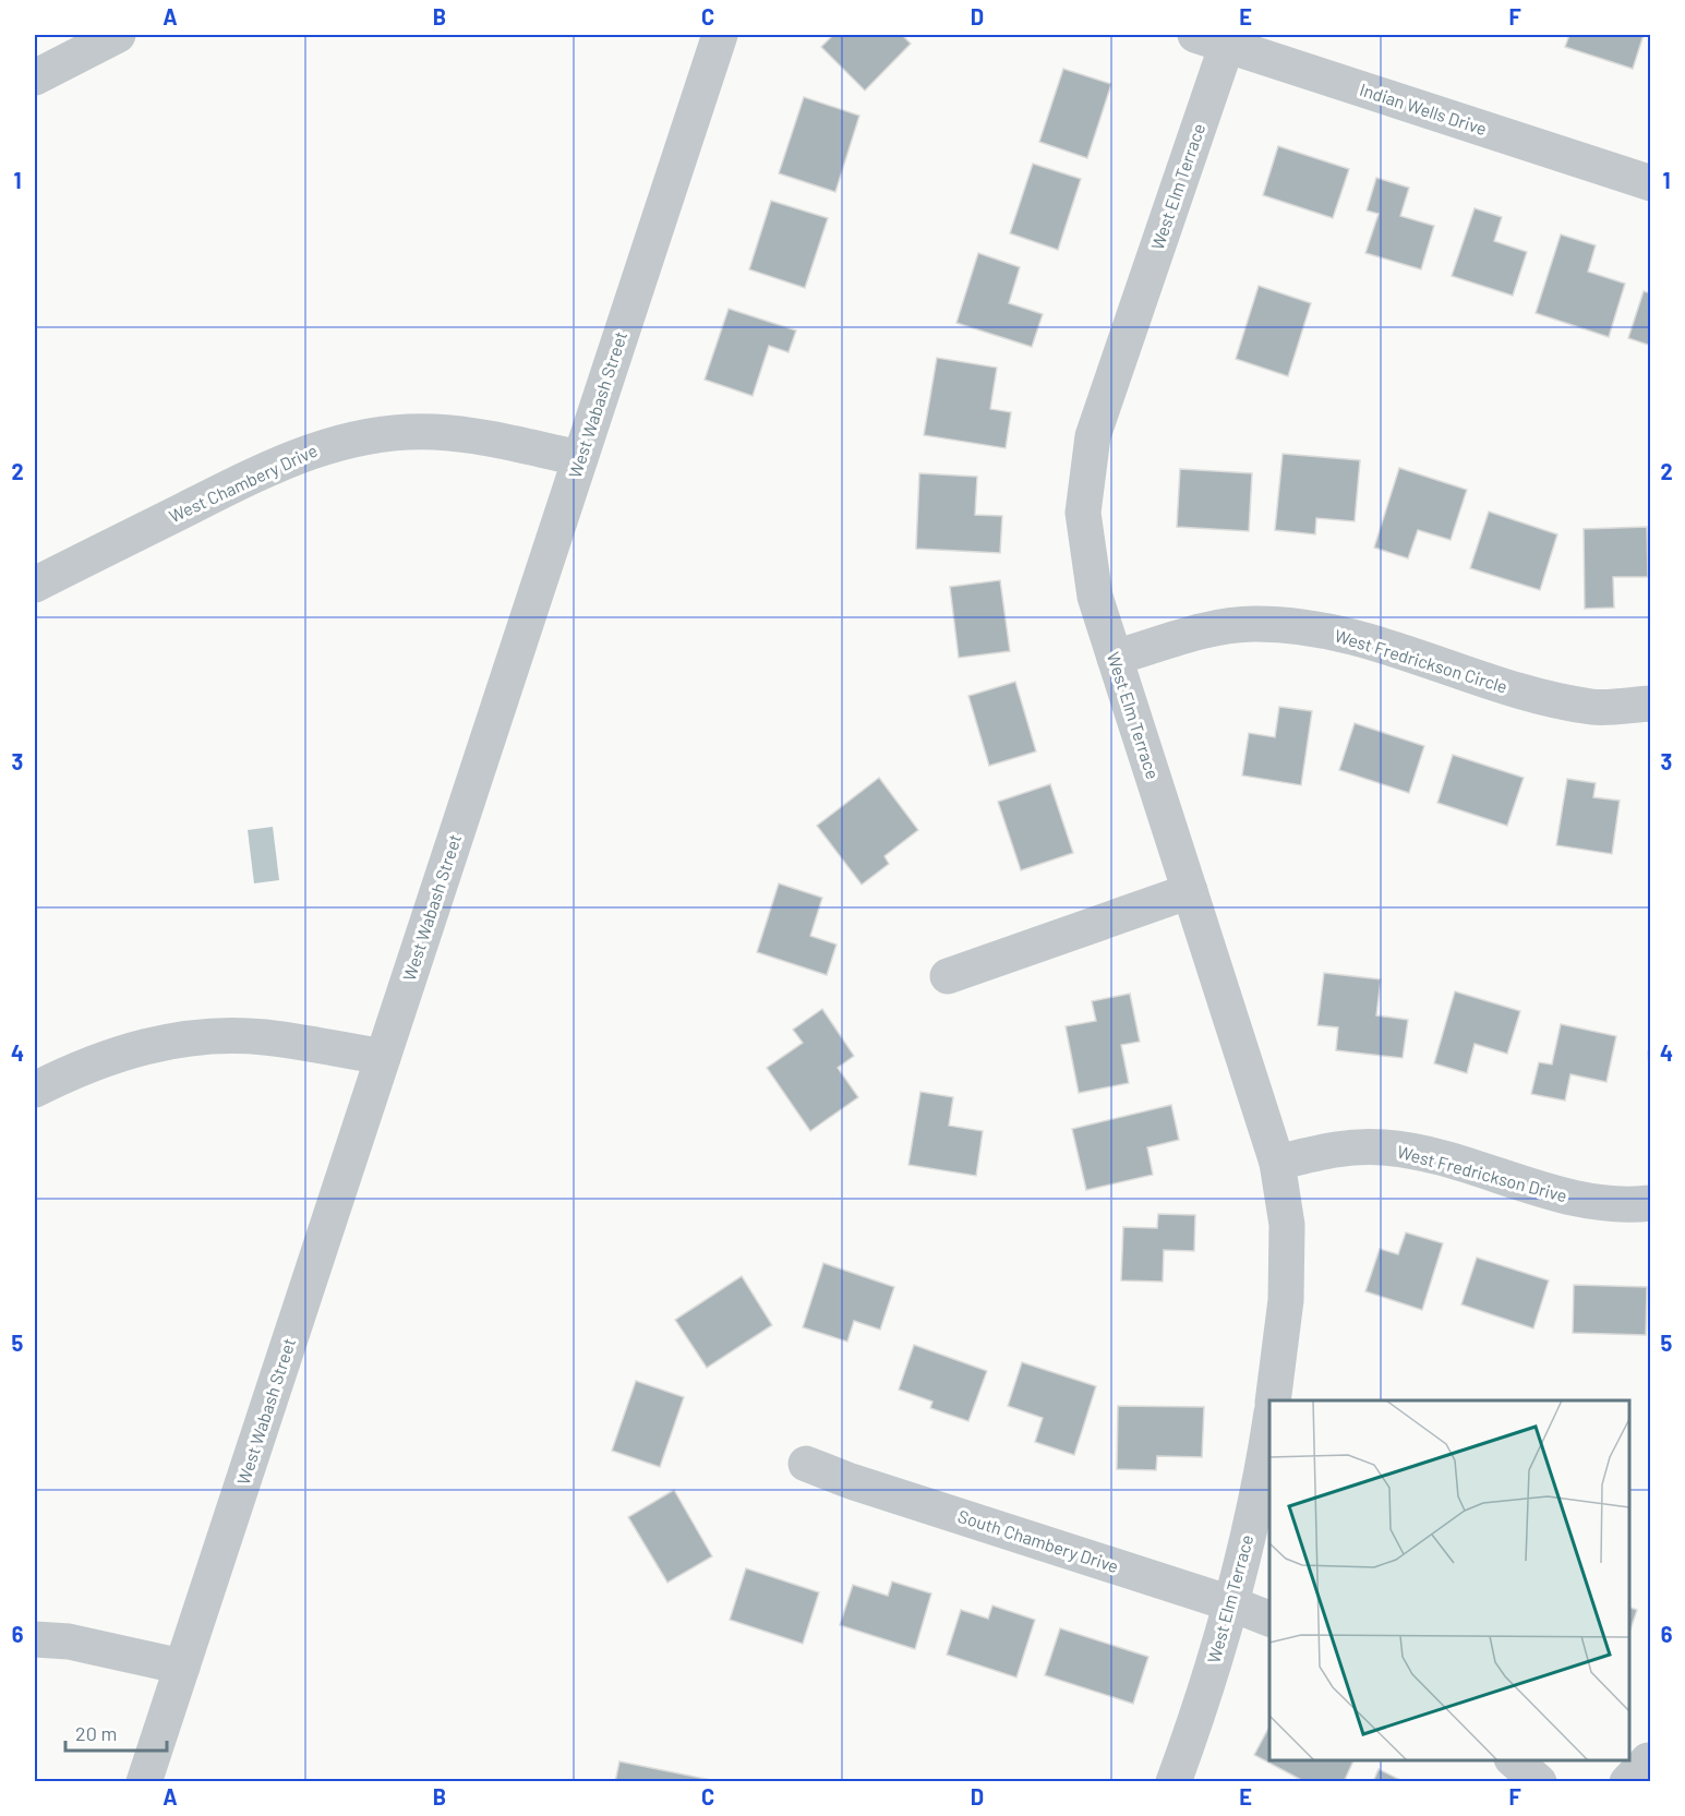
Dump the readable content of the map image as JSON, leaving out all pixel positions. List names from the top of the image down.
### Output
{
  "streets": {
    "street": [
      "Indian Wells Drive",
      "West Elm Terrace",
      "West Wabash Street",
      "West Chambery Drive",
      "West Fredrickson Circle",
      "West Fredrickson Drive",
      "South Chambery Drive"
    ]
  },
  "crossings": [
    ["Indian Wells Drive", "West Elm Terrace"],
    ["West Elm Terrace", "West Fredrickson Circle"],
    ["West Elm Terrace", "West Fredrickson Drive"],
    ["West Elm Terrace", "South Chambery Drive"],
    ["West Wabash Street", "West Chambery Drive"]
  ],
  "scale_bar": "20 m",
  "grid": {
    "columns": [
      "A",
      "B",
      "C",
      "D",
      "E",
      "F"
    ],
    "rows": [
      "1",
      "2",
      "3",
      "4",
      "5",
      "6"
    ]
  }
}
